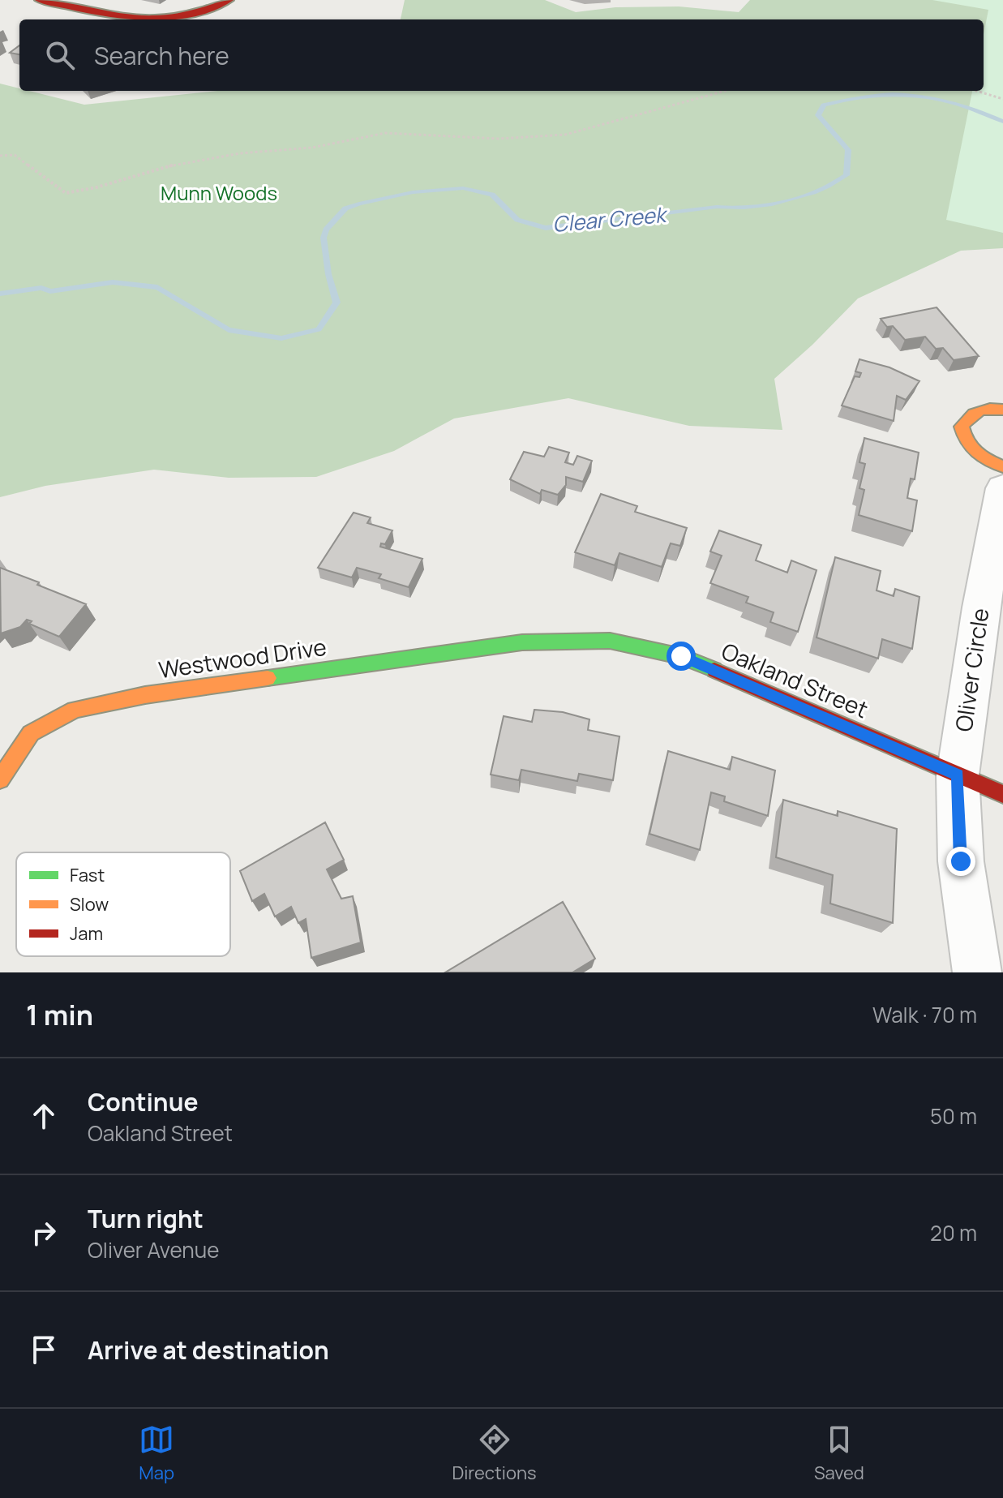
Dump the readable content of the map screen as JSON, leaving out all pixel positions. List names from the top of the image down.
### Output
{
  "streets": {
    "street": ["Westwood Drive", "Oliver Circle", "Oakland Street"]
  },
  "crossings": [
    ["Westwood Drive", "Oakland Street"],
    ["Oliver Circle", "Oakland Street"]
  ],
  "water": ["Clear Creek"],
  "parks": ["Munn Woods"],
  "legend": ["Fast", "Slow", "Jam"],
  "page": {
    "search": "Search here",
    "heading": ["1 min", "Walk · 70 m"],
    "list": [
      ["Continue", "Oakland Street", "50 m"],
      ["Turn right", "Oliver Avenue", "20 m"],
      "Arrive at destination"
    ],
    "nav": ["Map", "Directions", "Saved"]
  }
}
